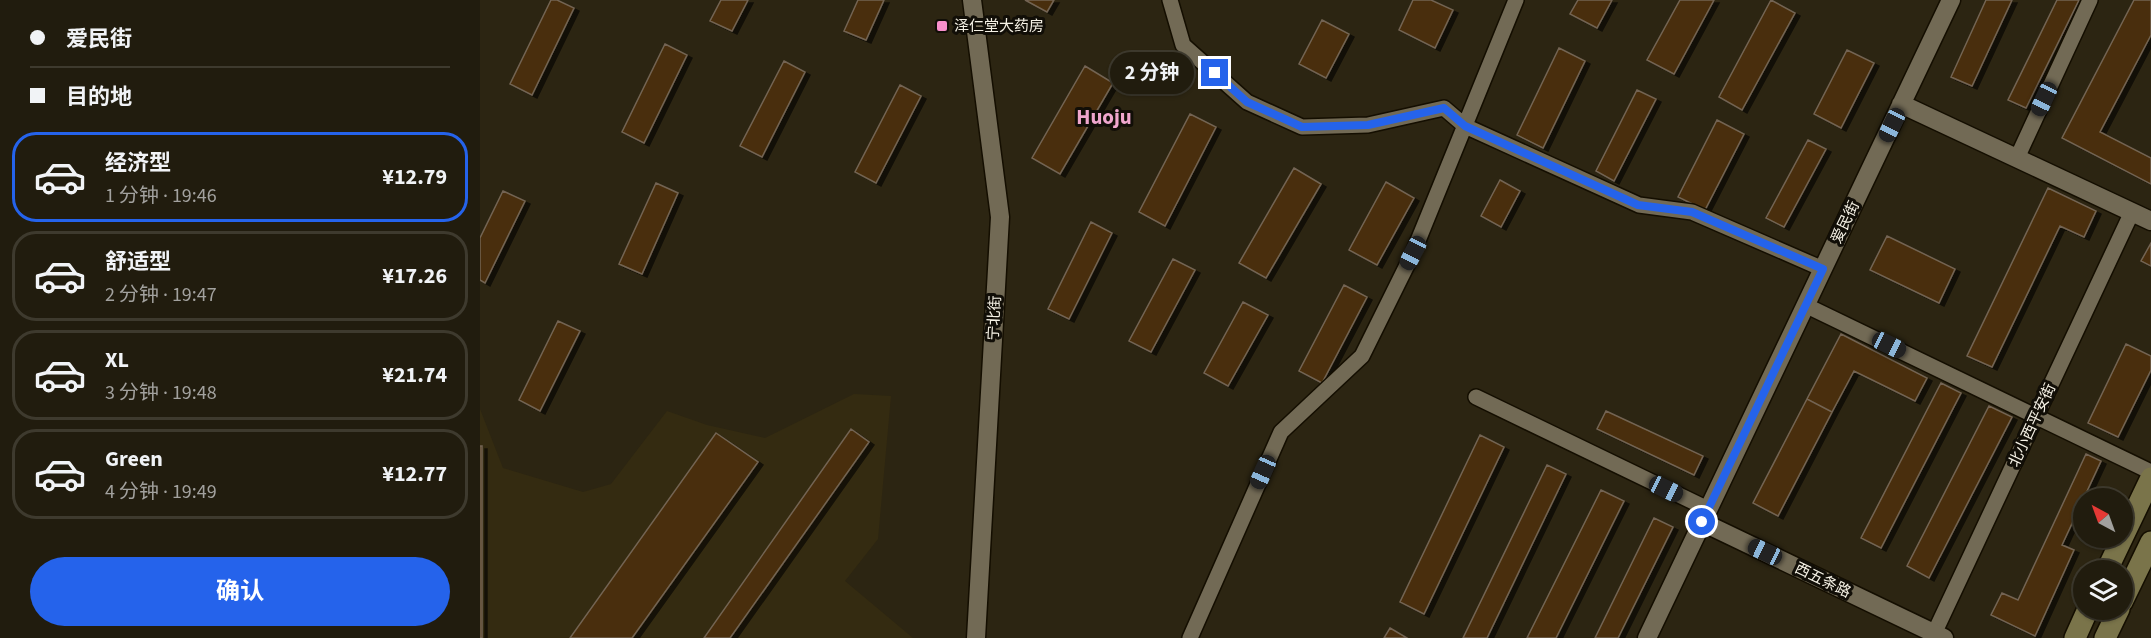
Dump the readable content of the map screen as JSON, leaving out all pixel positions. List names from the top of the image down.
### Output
{
  "streets": {
    "street": [
      "爱民街",
      "宁北街",
      "北小西平安街",
      "西五条路"
    ]
  },
  "crossings": [
    ["爱民街", "西五条路"],
    ["北小西平安街", "西五条路"]
  ],
  "districts": ["Huoju"],
  "places": {
    "transit": ["泽仁堂大药房"]
  },
  "north": "top left",
  "page": {
    "banner": ["爱民街", "目的地"],
    "bubble": "2 分钟",
    "list": [
      {
        "name": "经济型",
        "note": "1 分钟 · 19:46",
        "value": "¥12.79"
      },
      {
        "name": "舒适型",
        "note": "2 分钟 · 19:47",
        "value": "¥17.26"
      },
      {
        "name": "XL",
        "note": "3 分钟 · 19:48",
        "value": "¥21.74"
      },
      {
        "name": "Green",
        "note": "4 分钟 · 19:49",
        "value": "¥12.77"
      }
    ],
    "buttons": "确认"
  }
}
